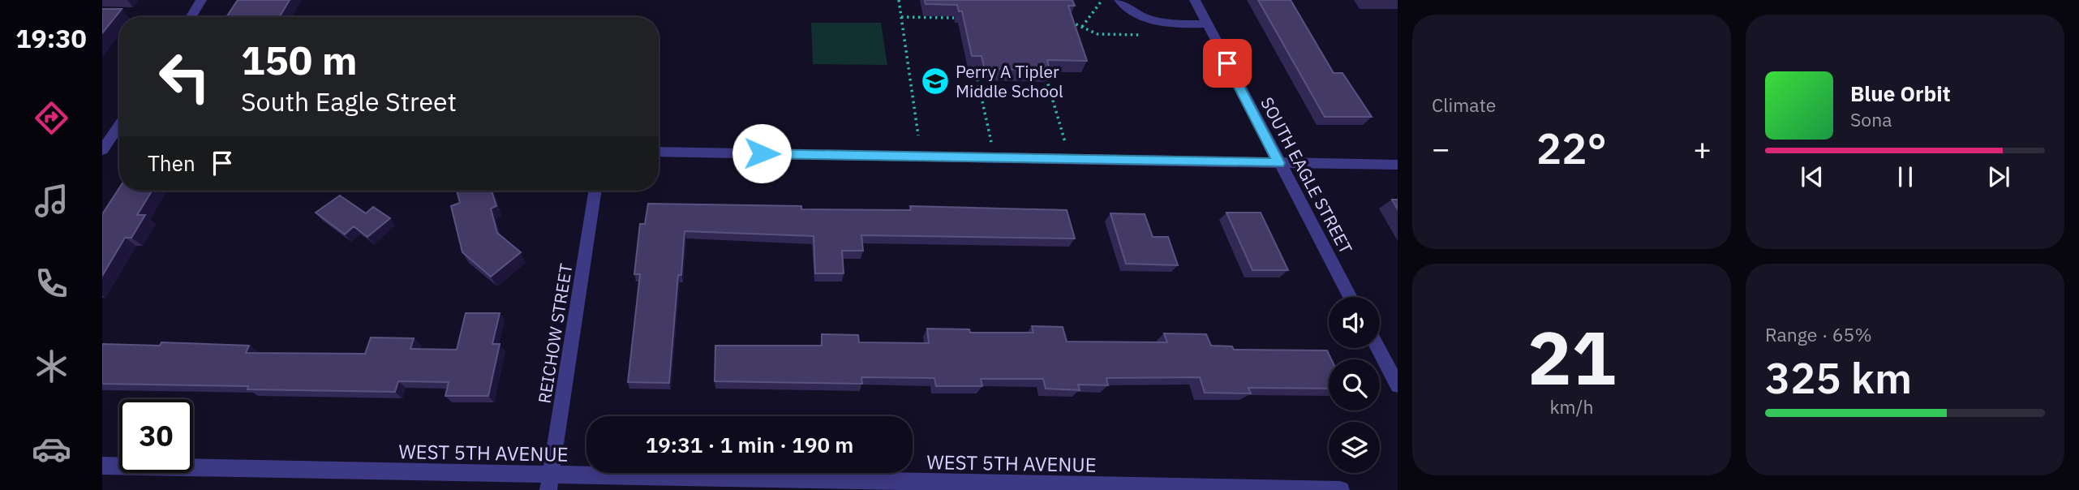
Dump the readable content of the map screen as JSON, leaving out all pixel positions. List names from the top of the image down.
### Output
{
  "streets": {
    "street": ["SOUTH EAGLE STREET", "REICHOW STREET", "WEST 5TH AVENUE"]
  },
  "crossings": [
    ["REICHOW STREET", "WEST 5TH AVENUE"]
  ],
  "places": {
    "school or university": ["Perry A Tipler Middle School"]
  },
  "page": {
    "tabs": "19:30",
    "tile": [
      "Climate",
      ["21", "km/h"],
      ["Range · 65%", "325 km"]
    ],
    "turn": ["150 m", "South Eagle Street"],
    "song": ["Blue Orbit", "Sona"],
    "heat": ["−", "22°", "+"],
    "then": "Then",
    "limit": "30",
    "trip": "19:31 · 1 min · 190 m"
  }
}
